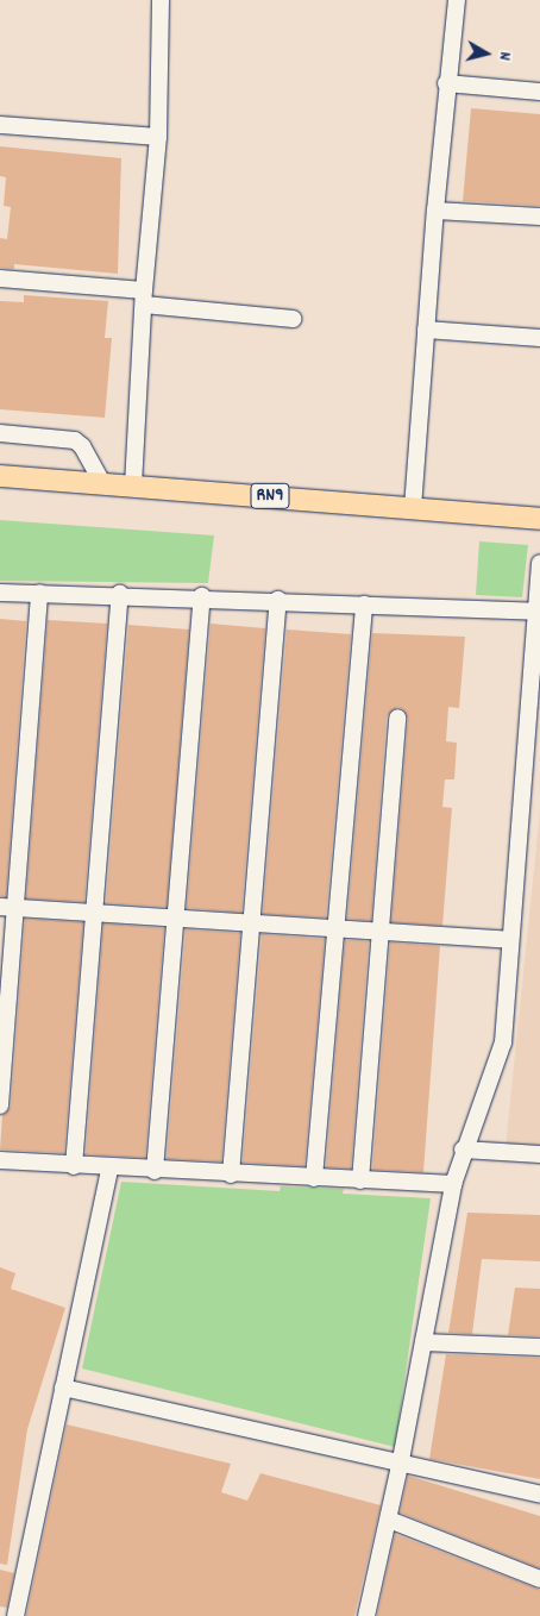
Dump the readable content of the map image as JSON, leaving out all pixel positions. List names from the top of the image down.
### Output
{
  "streets": {
    "main road": ["RN9"]
  },
  "north": "right"
}
